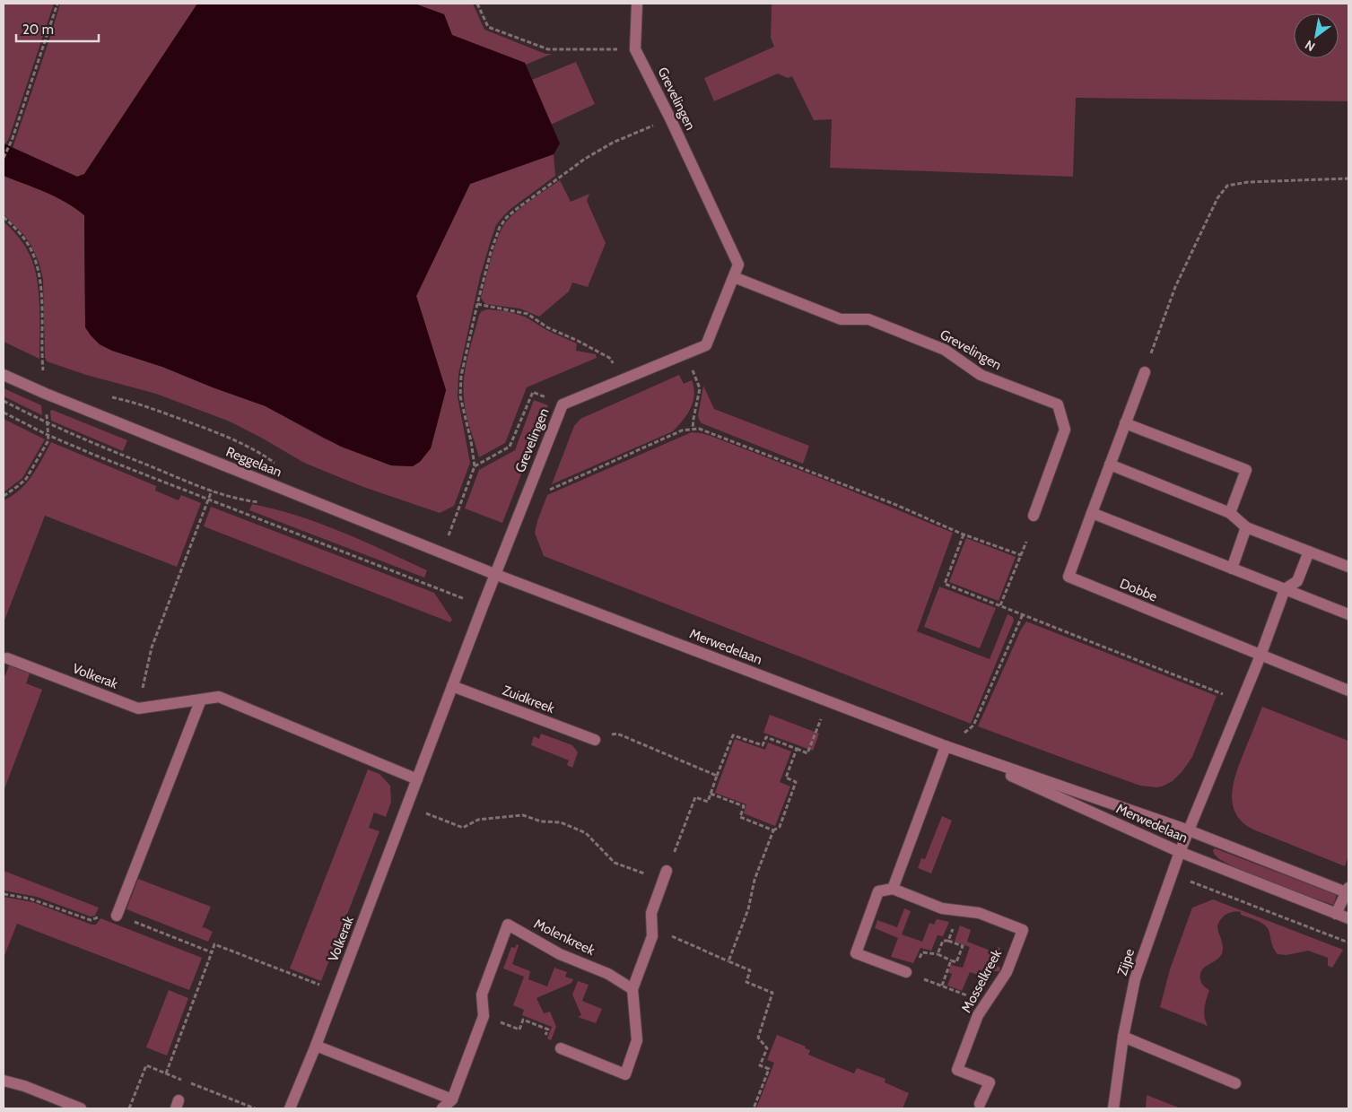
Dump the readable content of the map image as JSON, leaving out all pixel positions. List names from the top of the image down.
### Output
{
  "streets": {
    "street": [
      "Grevelingen",
      "Reggelaan",
      "Dobbe",
      "Merwedelaan",
      "Volkerak",
      "Zuidkreek",
      "Molenkreek",
      "Zijpe",
      "Mosselkreek"
    ]
  },
  "crossings": [
    ["Grevelingen", "Reggelaan"],
    ["Grevelingen", "Merwedelaan"],
    ["Grevelingen", "Volkerak"],
    ["Reggelaan", "Merwedelaan"],
    ["Reggelaan", "Volkerak"],
    ["Merwedelaan", "Volkerak"],
    ["Merwedelaan", "Zijpe"],
    ["Volkerak", "Zuidkreek"]
  ],
  "scale_bar": "20 m",
  "north": "bottom left"
}
